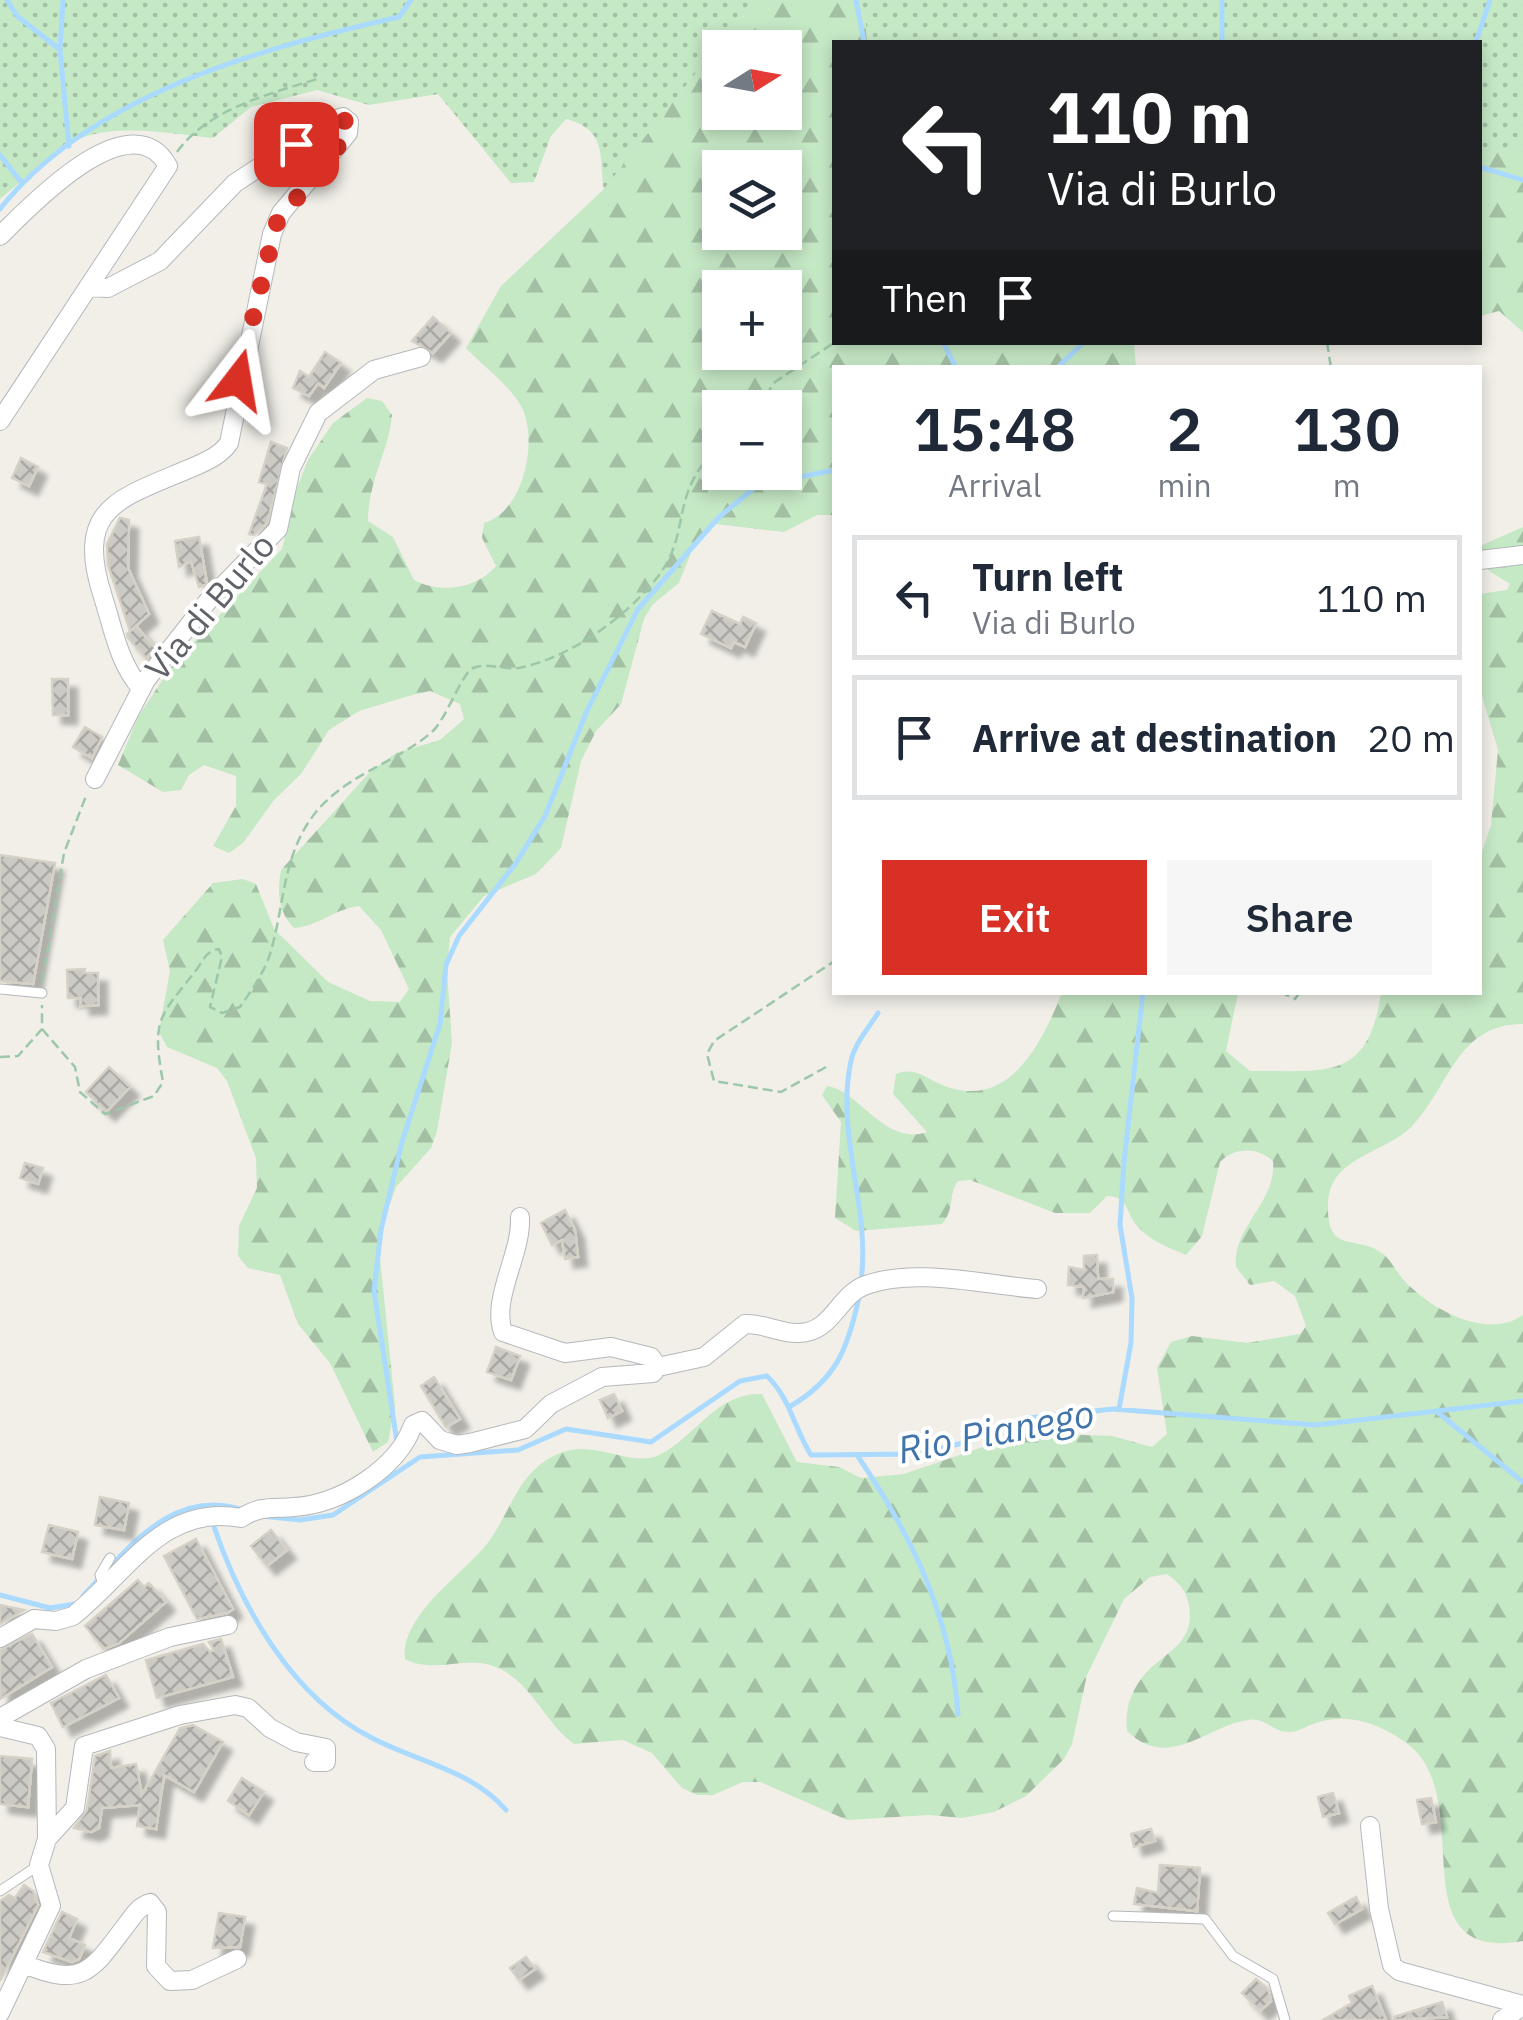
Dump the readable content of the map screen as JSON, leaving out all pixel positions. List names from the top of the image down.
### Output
{
  "streets": {
    "street": ["Via di Burlo"]
  },
  "water": ["Rio Pianego"],
  "north": "right",
  "page": {
    "map_buttons": ["+", "−"],
    "turn": ["110 m", "Via di Burlo"],
    "then": "Then",
    "eta": [
      "15:48",
      "Arrival",
      "2",
      "min",
      "130",
      "m"
    ],
    "list": [
      {
        "name": "Turn left",
        "note": "Via di Burlo",
        "value": "110 m"
      },
      {
        "name": "Arrive at destination",
        "value": "20 m"
      }
    ],
    "buttons": ["Exit", "Share"]
  }
}
